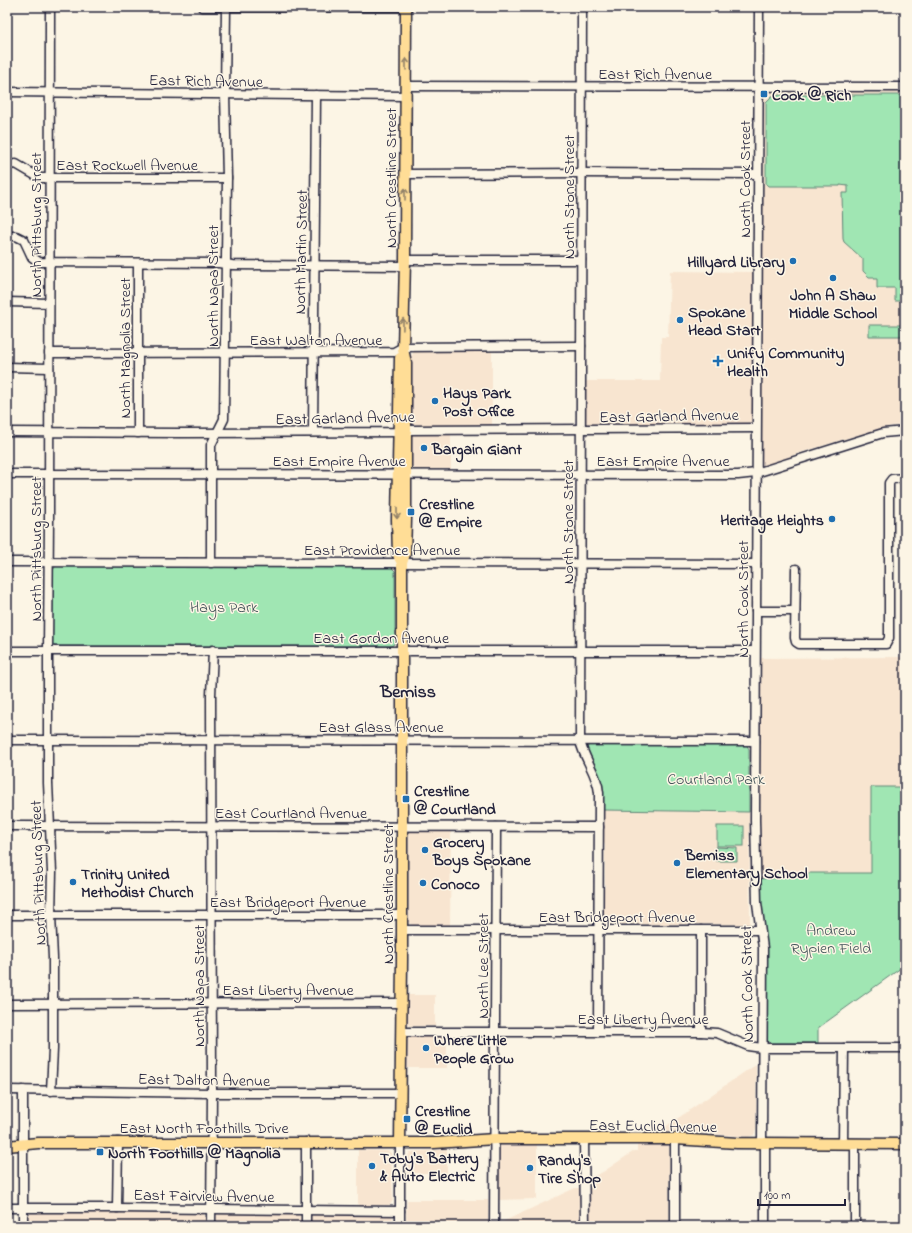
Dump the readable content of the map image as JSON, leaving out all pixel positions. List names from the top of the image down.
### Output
{
  "streets": {
    "main road": ["North Crestline Street", "East Euclid Avenue", "East North Foothills Drive"],
    "street": [
      "East Rich Avenue",
      "East Rockwell Avenue",
      "North Cook Street",
      "North Stone Street",
      "North Pittsburg Street",
      "North Martin Street",
      "North Napa Street",
      "East Walton Avenue",
      "North Magnolia Street",
      "East Garland Avenue",
      "East Empire Avenue",
      "East Providence Avenue",
      "East Gordon Avenue",
      "East Glass Avenue",
      "East Courtland Avenue",
      "East Bridgeport Avenue",
      "North Lee Street",
      "East Liberty Avenue",
      "East Dalton Avenue",
      "East Fairview Avenue"
    ]
  },
  "crossings": [
    ["East Rich Avenue", "North Crestline Street"],
    ["East Rich Avenue", "North Cook Street"],
    ["East Rich Avenue", "North Stone Street"],
    ["East Rich Avenue", "North Pittsburg Street"],
    ["East Rich Avenue", "North Martin Street"],
    ["East Rich Avenue", "North Napa Street"],
    ["East Rockwell Avenue", "North Pittsburg Street"],
    ["East Rockwell Avenue", "North Napa Street"],
    ["North Crestline Street", "East Walton Avenue"],
    ["North Crestline Street", "East Garland Avenue"],
    ["North Crestline Street", "East Empire Avenue"],
    ["North Crestline Street", "East Providence Avenue"],
    ["North Crestline Street", "East Gordon Avenue"],
    ["North Crestline Street", "East Glass Avenue"],
    ["North Crestline Street", "East Courtland Avenue"],
    ["North Crestline Street", "East Bridgeport Avenue"],
    ["North Crestline Street", "East Liberty Avenue"],
    ["North Crestline Street", "East Dalton Avenue"],
    ["North Crestline Street", "East Euclid Avenue"],
    ["North Crestline Street", "East North Foothills Drive"],
    ["North Crestline Street", "East Fairview Avenue"],
    ["North Cook Street", "East Garland Avenue"],
    ["North Cook Street", "East Empire Avenue"],
    ["North Cook Street", "East Providence Avenue"],
    ["North Cook Street", "East Gordon Avenue"],
    ["North Cook Street", "East Glass Avenue"],
    ["North Cook Street", "East Bridgeport Avenue"],
    ["North Cook Street", "East Liberty Avenue"],
    ["North Cook Street", "East Euclid Avenue"],
    ["North Stone Street", "East Walton Avenue"],
    ["North Stone Street", "East Garland Avenue"],
    ["North Stone Street", "East Empire Avenue"],
    ["North Stone Street", "East Providence Avenue"],
    ["North Stone Street", "East Gordon Avenue"],
    ["North Stone Street", "East Glass Avenue"],
    ["North Stone Street", "East Courtland Avenue"],
    ["North Stone Street", "East Bridgeport Avenue"],
    ["North Stone Street", "East Liberty Avenue"],
    ["North Pittsburg Street", "East Walton Avenue"],
    ["North Pittsburg Street", "East Garland Avenue"],
    ["North Pittsburg Street", "East Empire Avenue"],
    ["North Pittsburg Street", "East Providence Avenue"],
    ["North Pittsburg Street", "East Gordon Avenue"],
    ["North Pittsburg Street", "East Glass Avenue"],
    ["North Pittsburg Street", "East Courtland Avenue"],
    ["North Pittsburg Street", "East Bridgeport Avenue"],
    ["North Pittsburg Street", "East Liberty Avenue"],
    ["North Pittsburg Street", "East Dalton Avenue"],
    ["North Martin Street", "East Walton Avenue"],
    ["North Martin Street", "East Garland Avenue"],
    ["North Napa Street", "East Walton Avenue"],
    ["North Napa Street", "East Garland Avenue"],
    ["North Napa Street", "East Empire Avenue"],
    ["North Napa Street", "East Providence Avenue"],
    ["North Napa Street", "East Gordon Avenue"],
    ["North Napa Street", "East Glass Avenue"],
    ["North Napa Street", "East Courtland Avenue"],
    ["North Napa Street", "East Bridgeport Avenue"],
    ["North Napa Street", "East Liberty Avenue"],
    ["North Napa Street", "East Dalton Avenue"],
    ["North Napa Street", "East North Foothills Drive"],
    ["North Napa Street", "East Fairview Avenue"],
    ["East Walton Avenue", "North Magnolia Street"],
    ["North Magnolia Street", "East Garland Avenue"],
    ["East Courtland Avenue", "North Lee Street"],
    ["East Bridgeport Avenue", "North Lee Street"],
    ["North Lee Street", "East Liberty Avenue"],
    ["North Lee Street", "East Euclid Avenue"],
    ["East Euclid Avenue", "East North Foothills Drive"]
  ],
  "districts": ["Bemiss"],
  "parks": ["Hays Park", "Courtland Park", "Andrew Rypien Field"],
  "places": {
    "transit": [
      "Cook @ Rich",
      "Crestline @ Empire",
      "Crestline @ Courtland",
      "Crestline @ Euclid",
      "North Foothills @ Magnolia"
    ],
    "other": [
      "Hillyard Library",
      "John A Shaw Middle School",
      "Spokane Head Start",
      "Hays Park Post Office",
      "Bargain Giant",
      "Heritage Heights",
      "Grocery Boys Spokane",
      "Bemiss Elementary School",
      "Trinity United Methodist Church",
      "Conoco",
      "Where Little People Grow",
      "Toby's Battery & Auto Electric",
      "Randy's Tire Shop"
    ],
    "health": ["Unify Community Health"]
  },
  "scale_bar": "100 m"
}
